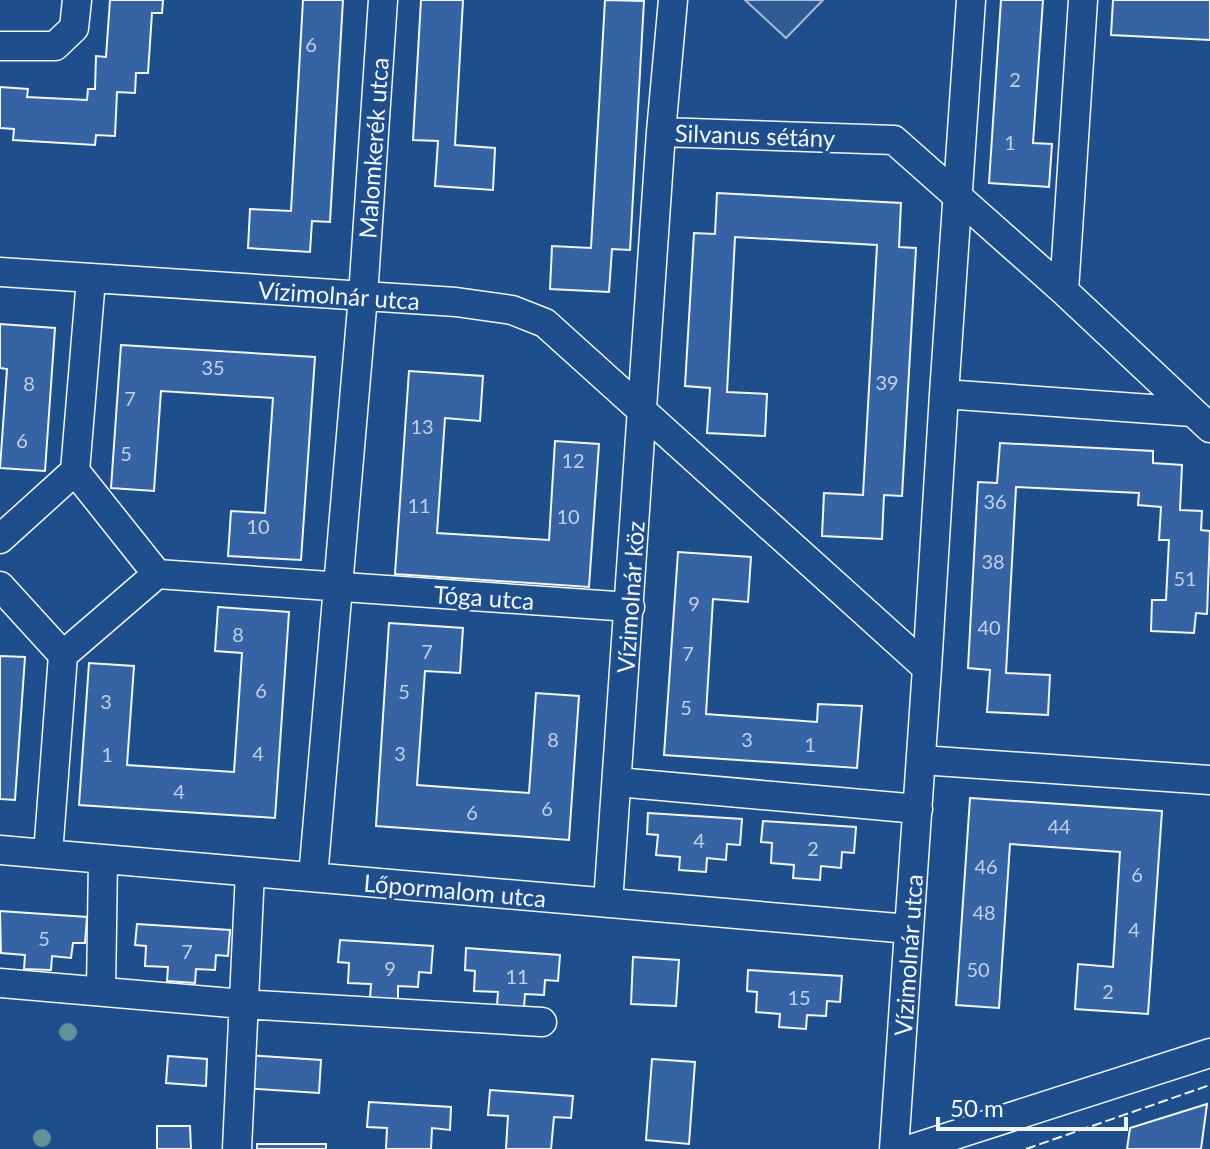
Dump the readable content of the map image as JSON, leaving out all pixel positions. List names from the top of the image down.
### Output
{
  "streets": {
    "street": [
      "Silvanus sétány",
      "Malomkerék utca",
      "Vízimolnár utca",
      "Tóga utca",
      "Vízimolnár köz",
      "Lőpormalom utca"
    ]
  },
  "crossings": [
    ["Silvanus sétány", "Vízimolnár utca"],
    ["Malomkerék utca", "Vízimolnár utca"],
    ["Vízimolnár utca", "Vízimolnár köz"],
    ["Vízimolnár utca", "Lőpormalom utca"],
    ["Tóga utca", "Vízimolnár köz"],
    ["Vízimolnár köz", "Lőpormalom utca"]
  ],
  "house_numbers": [
    "6",
    "2",
    "1",
    "35",
    "39",
    "8",
    "7",
    "13",
    "6",
    "5",
    "12",
    "36",
    "11",
    "10",
    "10",
    "38",
    "51",
    "9",
    "40",
    "8",
    "7",
    "7",
    "6",
    "5",
    "3",
    "5",
    "8",
    "3",
    "1",
    "4",
    "3",
    "1",
    "4",
    "6",
    "6",
    "44",
    "4",
    "2",
    "46",
    "6",
    "48",
    "4",
    "5",
    "7",
    "9",
    "50",
    "11",
    "2",
    "15"
  ],
  "scale_bar": "50 m"
}
